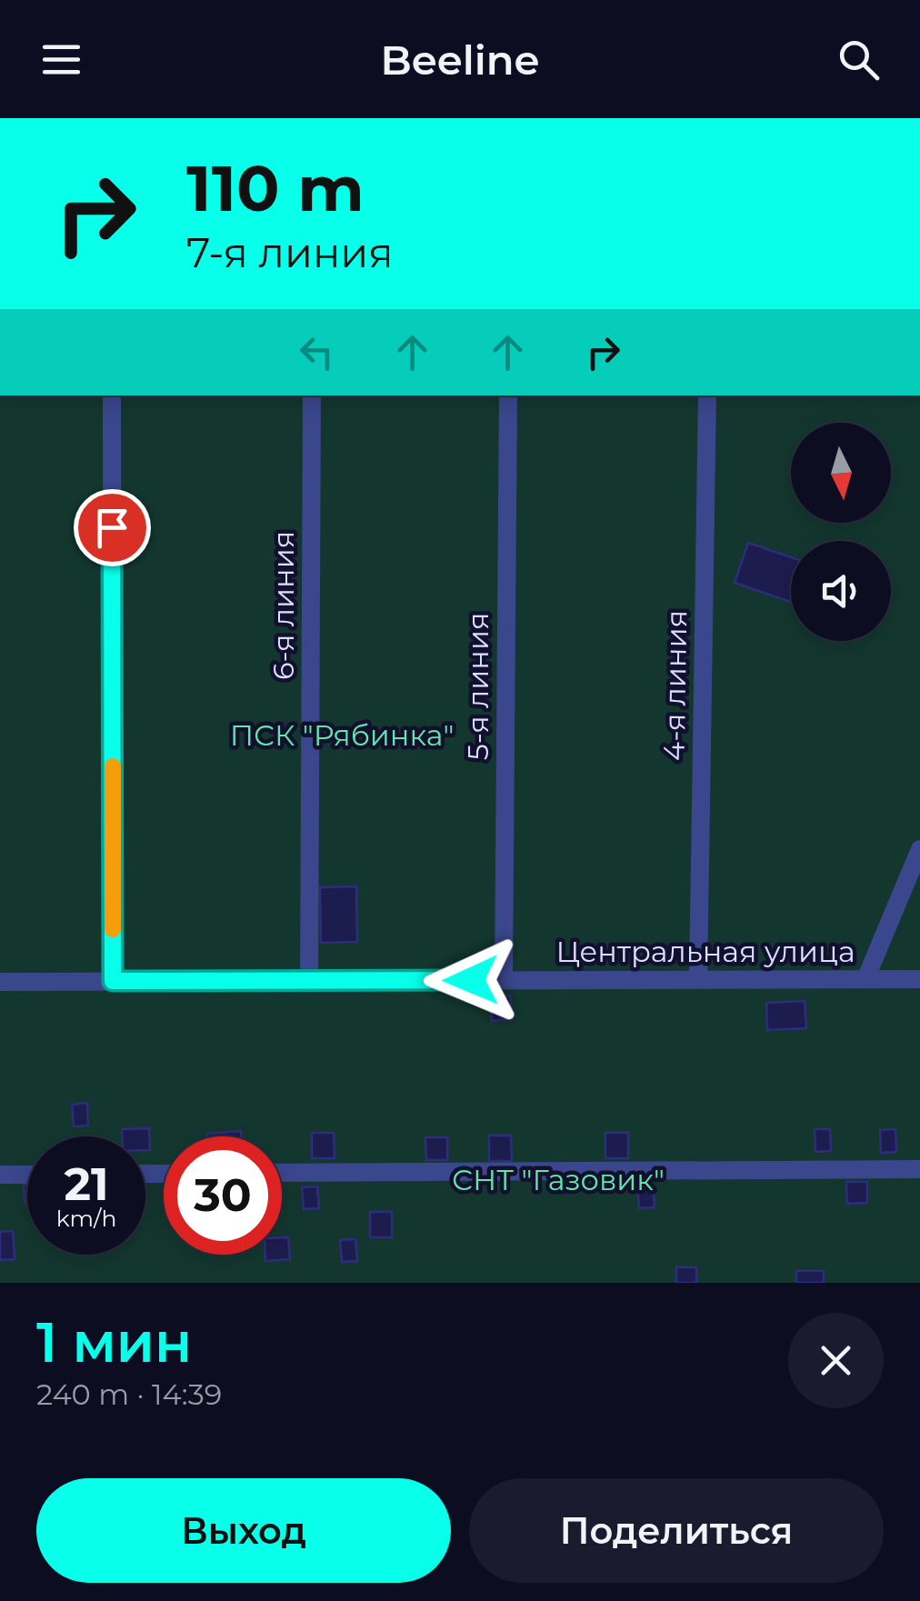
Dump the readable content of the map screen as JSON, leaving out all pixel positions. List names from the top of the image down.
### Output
{
  "streets": {
    "street": [
      "6-я линия",
      "4-я линия",
      "5-я линия",
      "Центральная улица"
    ]
  },
  "crossings": [
    ["6-я линия", "Центральная улица"],
    ["4-я линия", "Центральная улица"],
    ["5-я линия", "Центральная улица"]
  ],
  "parks": ["ПСК \"Рябинка\"", "СНТ \"Газовик\""],
  "north": "bottom",
  "page": {
    "header": "Beeline",
    "turn": ["110 m", "7-я линия"],
    "speed": "21 km/h",
    "limit": "30",
    "heading": ["1 мин", "240 m · 14:39"],
    "buttons": ["Выход", "Поделиться"]
  }
}
